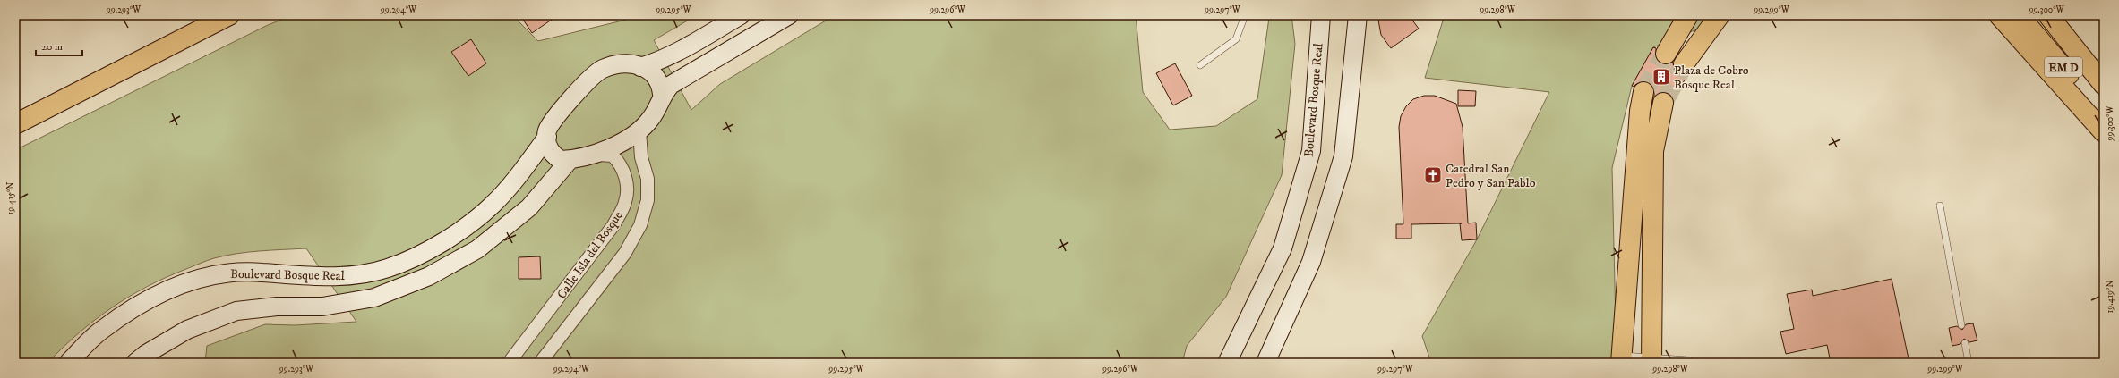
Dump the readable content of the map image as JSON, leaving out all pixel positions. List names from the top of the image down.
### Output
{
  "streets": {
    "main road": ["EM D"],
    "street": ["Boulevard Bosque Real", "Calle Isla del Bosque"]
  },
  "places": {
    "building": ["Plaza de Cobro Bosque Real"],
    "church": ["Catedral San Pedro y San Pablo"]
  },
  "scale_bar": "20 m",
  "coordinates": [
    "99.293°W",
    "99.294°W",
    "99.295°W",
    "99.296°W",
    "99.297°W",
    "99.298°W",
    "99.299°W",
    "99.300°W",
    "19.415°N",
    "19.419°N"
  ]
}
